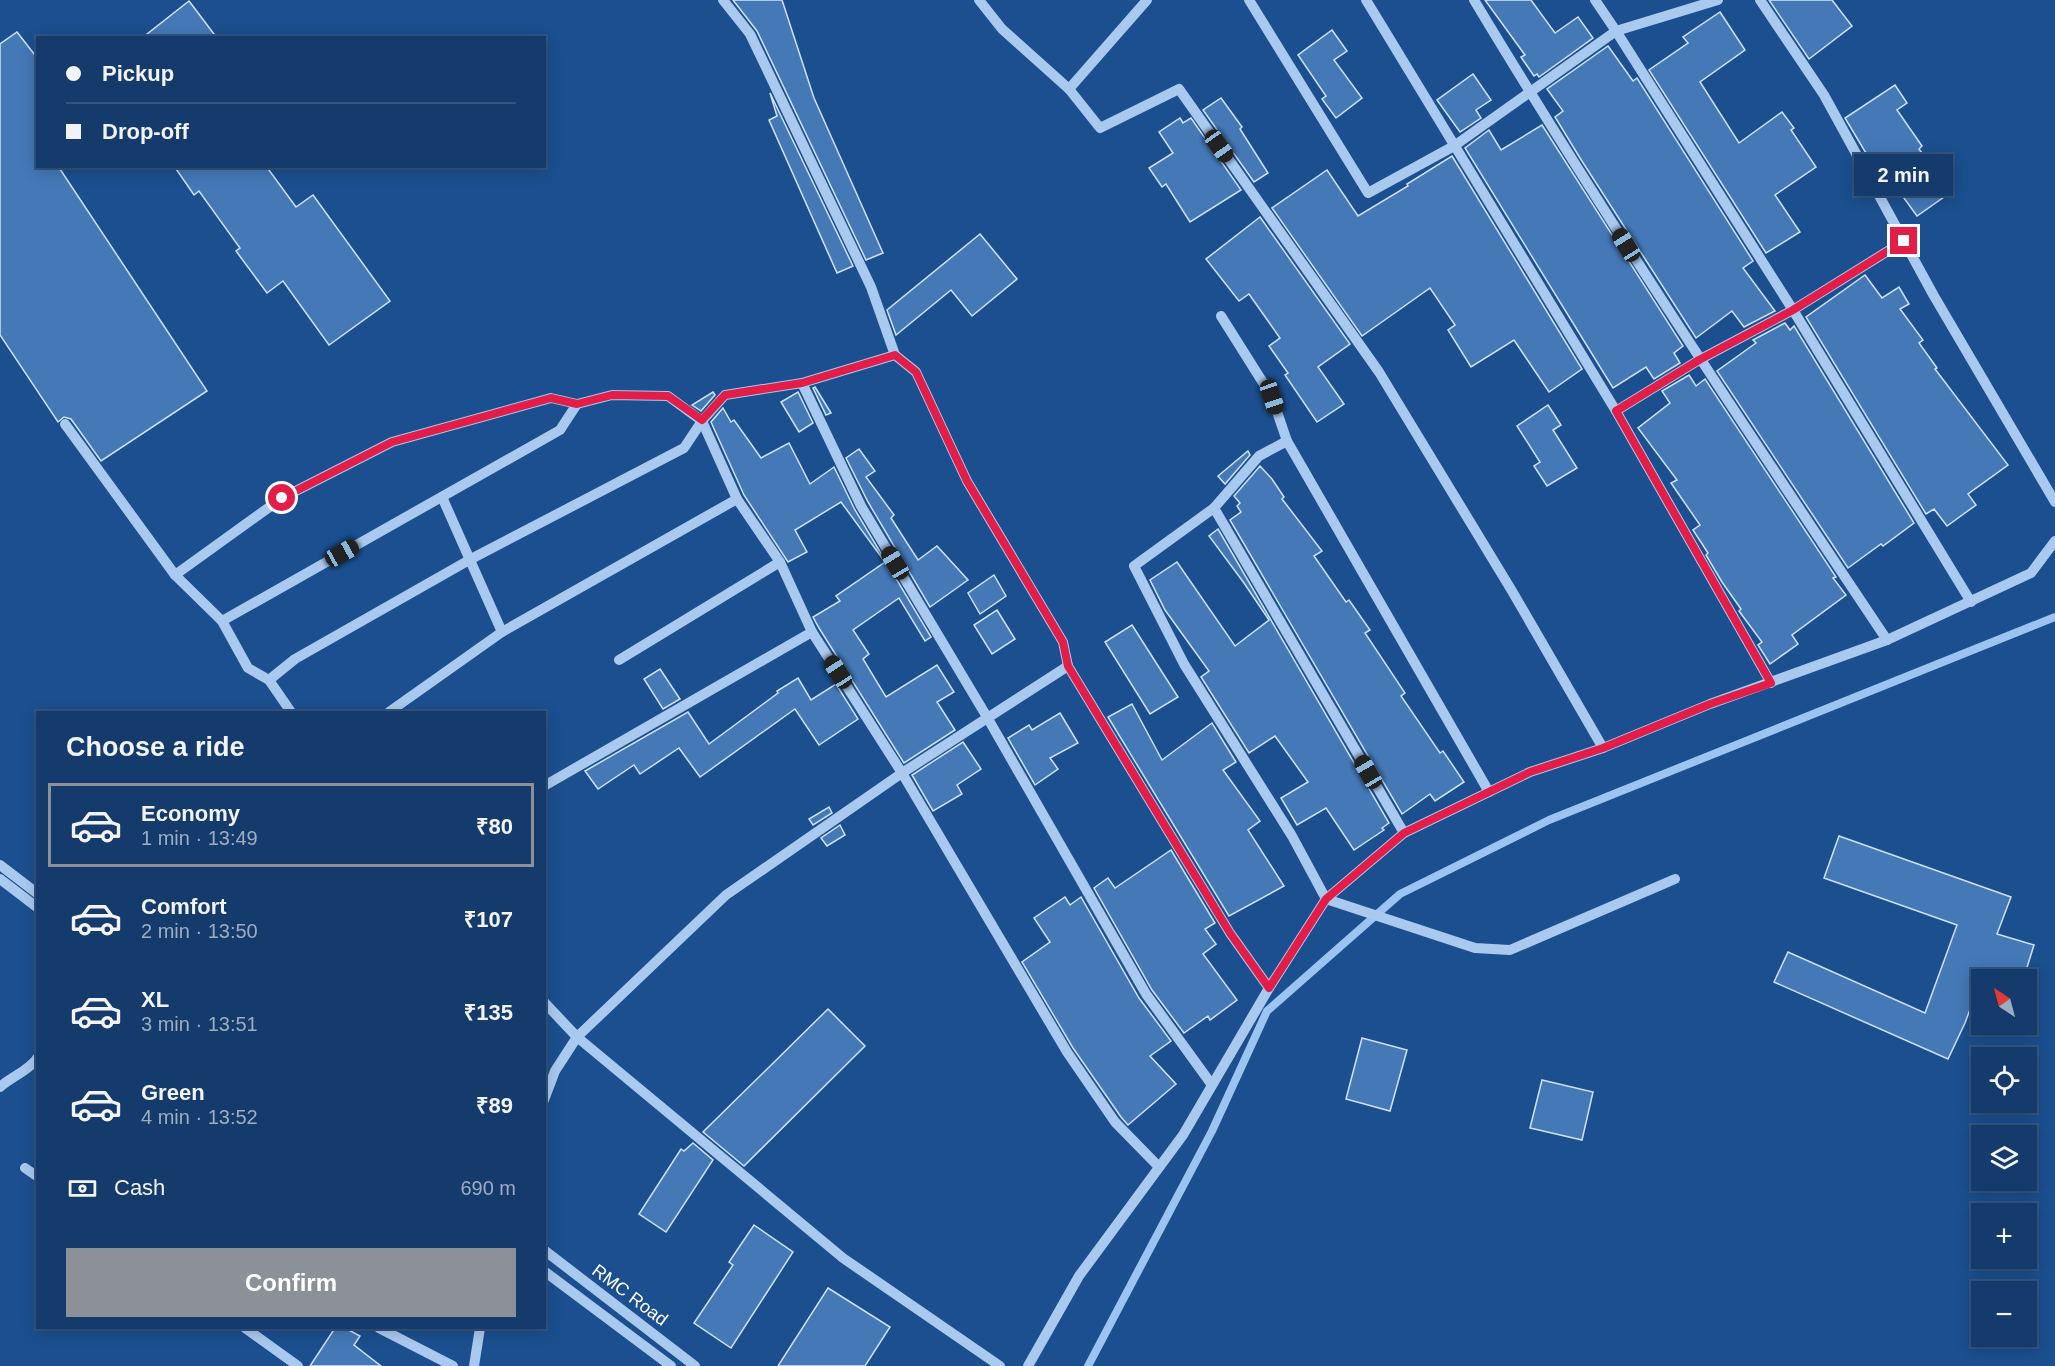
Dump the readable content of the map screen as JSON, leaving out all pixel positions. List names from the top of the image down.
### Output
{
  "streets": {
    "street": ["RMC Road"]
  },
  "north": "top left",
  "page": {
    "banner": ["Pickup", "Drop-off"],
    "bubble": "2 min",
    "heading": "Choose a ride",
    "list": [
      {
        "name": "Economy",
        "note": "1 min · 13:49",
        "value": "₹80"
      },
      {
        "name": "Comfort",
        "note": "2 min · 13:50",
        "value": "₹107"
      },
      {
        "name": "XL",
        "note": "3 min · 13:51",
        "value": "₹135"
      },
      {
        "name": "Green",
        "note": "4 min · 13:52",
        "value": "₹89"
      }
    ],
    "map_buttons": ["+", "−"],
    "pay": ["Cash", "690 m"],
    "buttons": "Confirm"
  }
}
